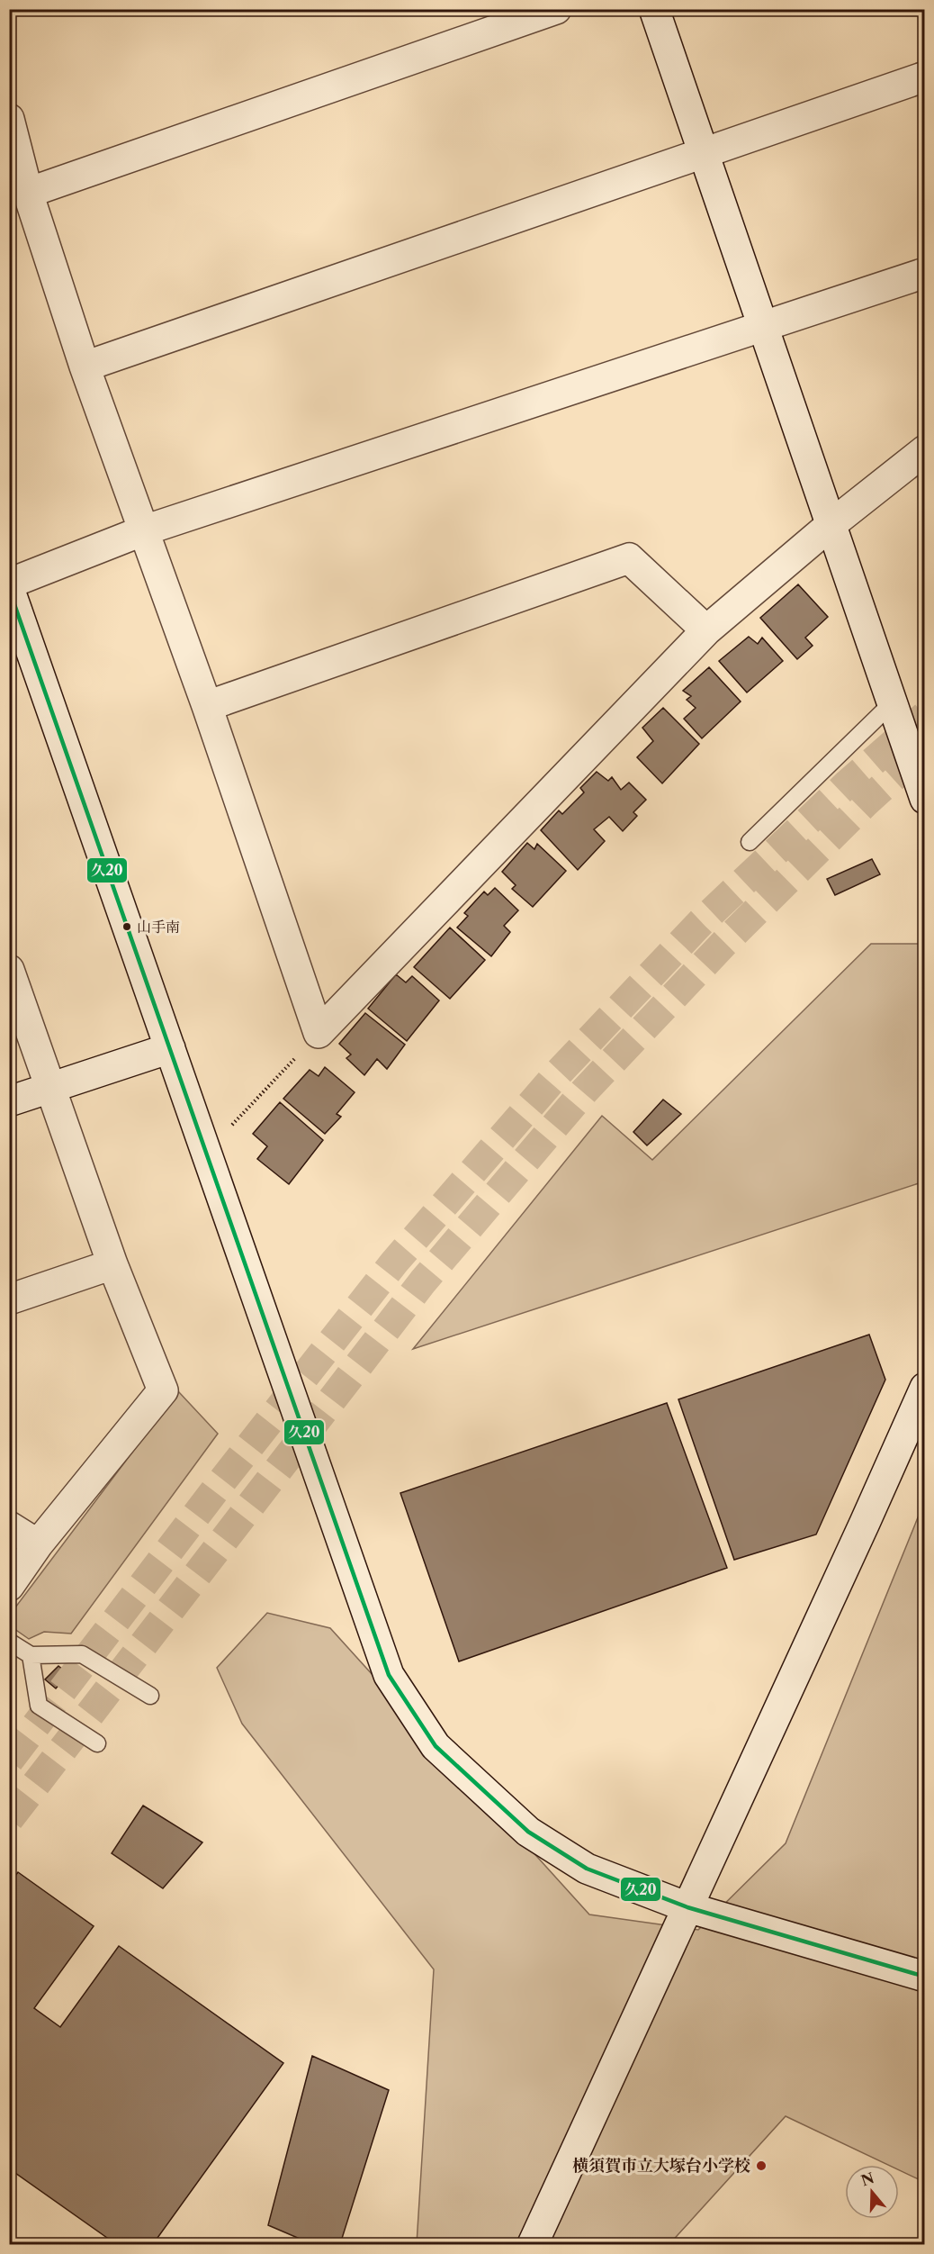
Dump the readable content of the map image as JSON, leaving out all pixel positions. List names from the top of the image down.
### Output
{
  "places": ["山手南", "横須賀市立大塚台小学校"],
  "lines": ["transit line 久20"],
  "north": "top"
}
